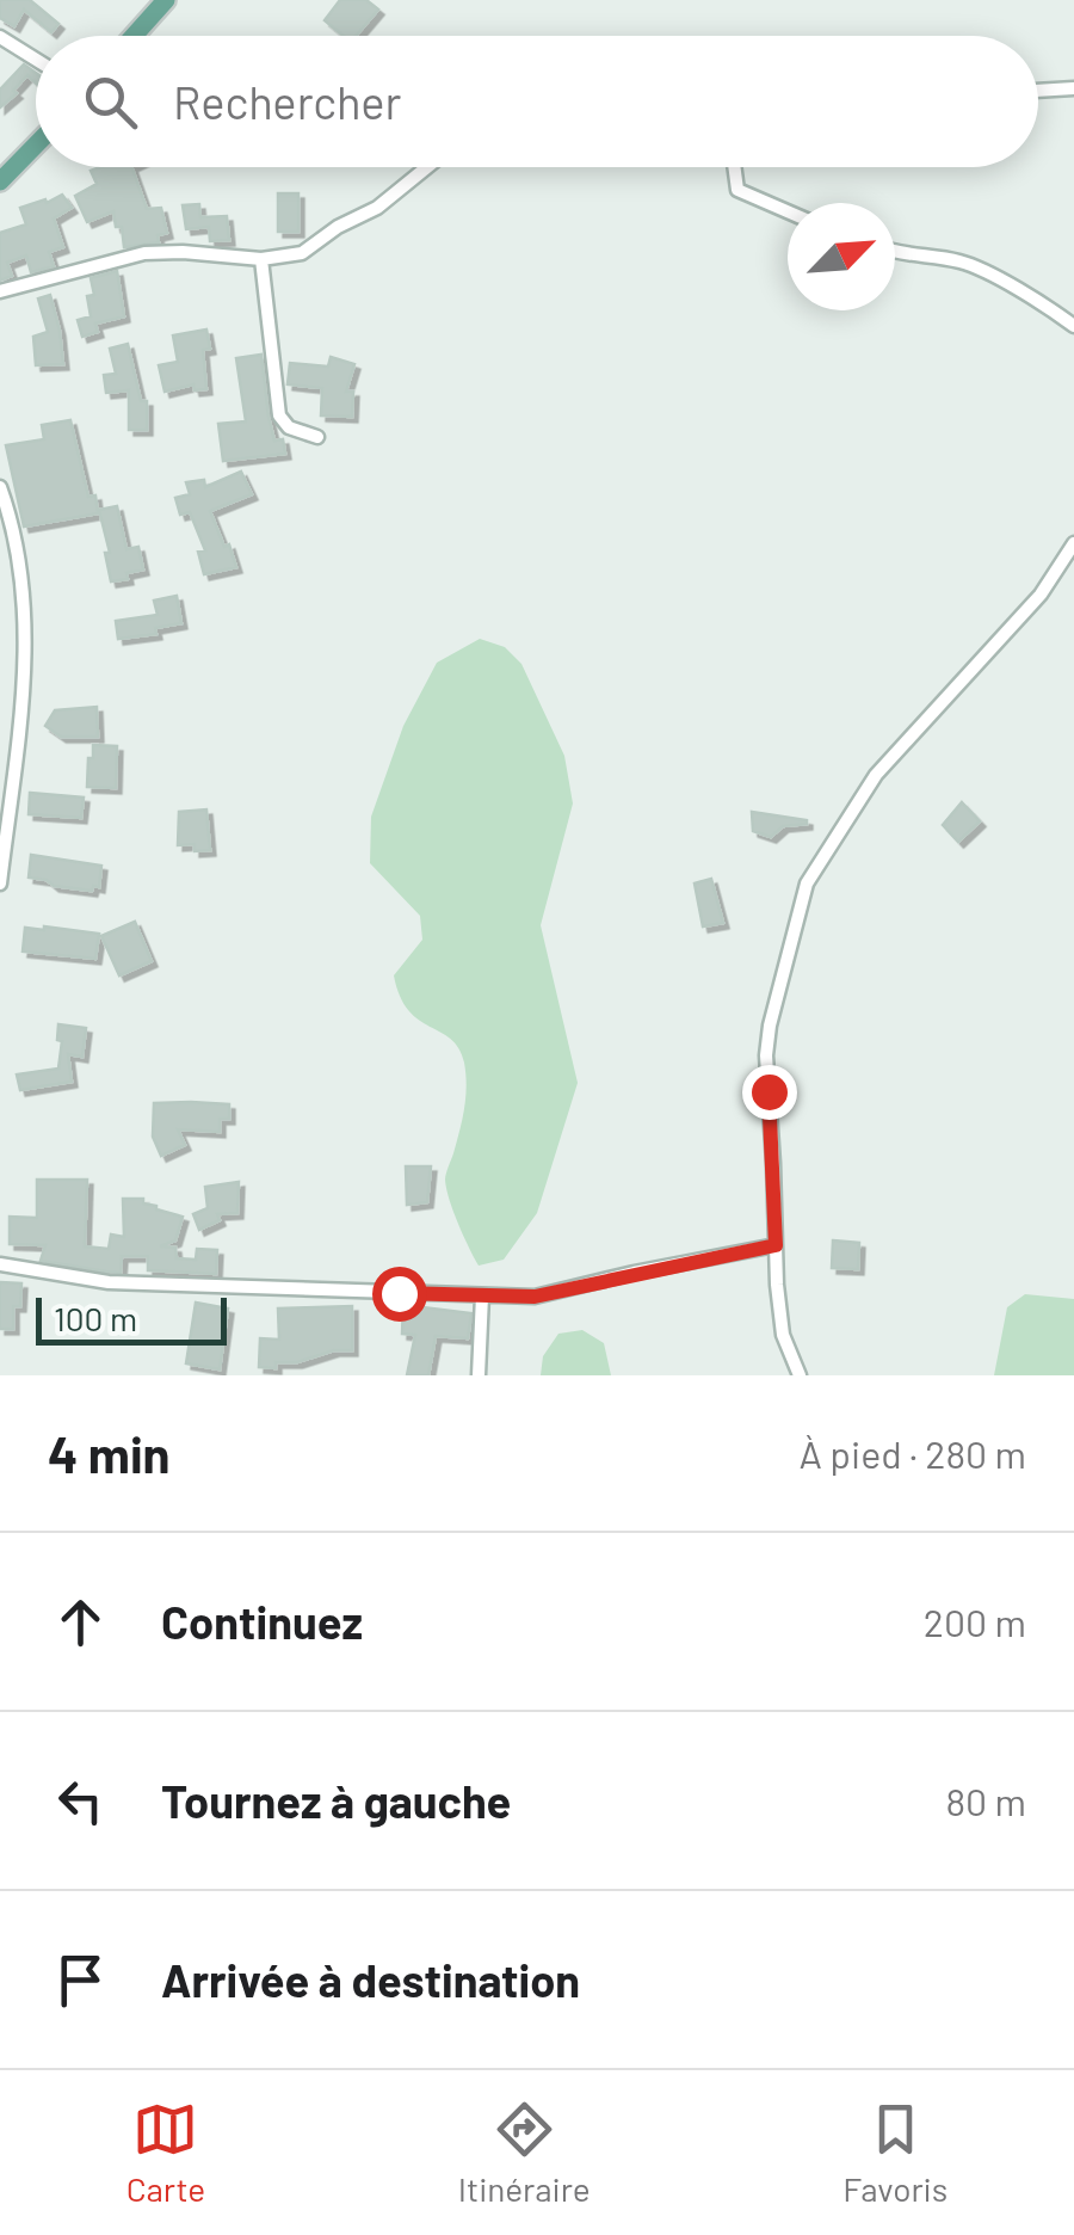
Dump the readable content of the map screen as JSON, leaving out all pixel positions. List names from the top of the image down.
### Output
{
  "scale_bar": "100 m",
  "north": "top right",
  "page": {
    "search": "Rechercher",
    "scale": "100 m",
    "heading": ["4 min", "À pied · 280 m"],
    "list": [
      ["Continuez", "200 m"],
      ["Tournez à gauche", "80 m"],
      "Arrivée à destination"
    ],
    "nav": ["Carte", "Itinéraire", "Favoris"]
  }
}
